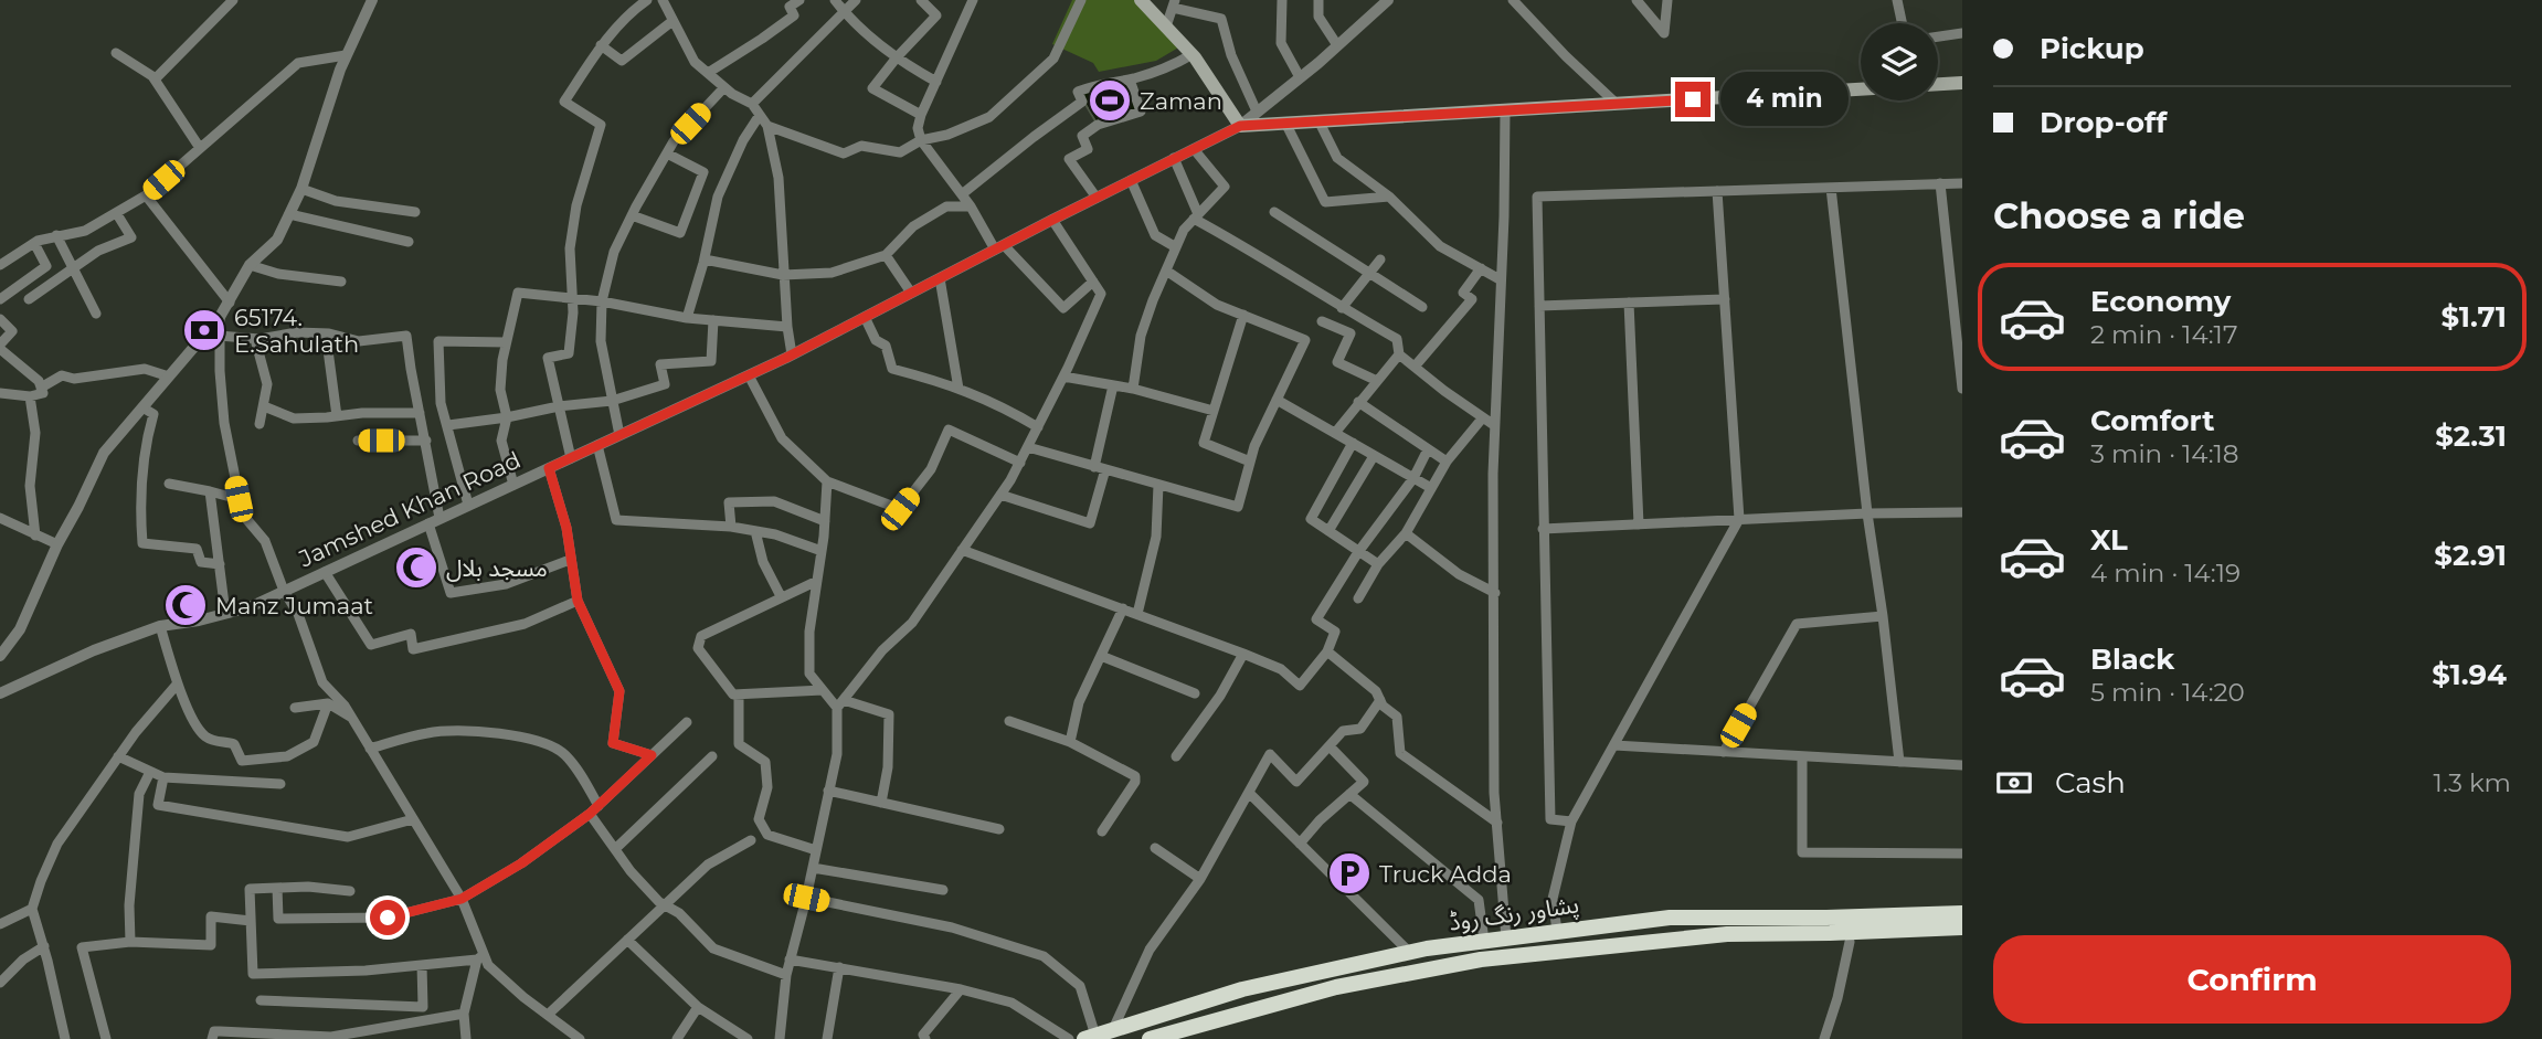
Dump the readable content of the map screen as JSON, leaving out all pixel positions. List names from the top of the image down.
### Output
{
  "streets": {
    "highway": ["پشاور رنگ روڈ"],
    "street": ["Jamshed Khan Road"]
  },
  "places": {
    "sports": ["Zaman"],
    "bank": ["65174. E.Sahulath"],
    "mosque": ["مسجد بلال", "Manz Jumaat"],
    "parking": ["Truck Adda"]
  },
  "page": {
    "banner": ["Pickup", "Drop-off"],
    "bubble": "4 min",
    "heading": "Choose a ride",
    "list": [
      {
        "name": "Economy",
        "note": "2 min · 14:17",
        "value": "$1.71"
      },
      {
        "name": "Comfort",
        "note": "3 min · 14:18",
        "value": "$2.31"
      },
      {
        "name": "XL",
        "note": "4 min · 14:19",
        "value": "$2.91"
      },
      {
        "name": "Black",
        "note": "5 min · 14:20",
        "value": "$1.94"
      }
    ],
    "pay": ["Cash", "1.3 km"],
    "buttons": "Confirm"
  }
}
